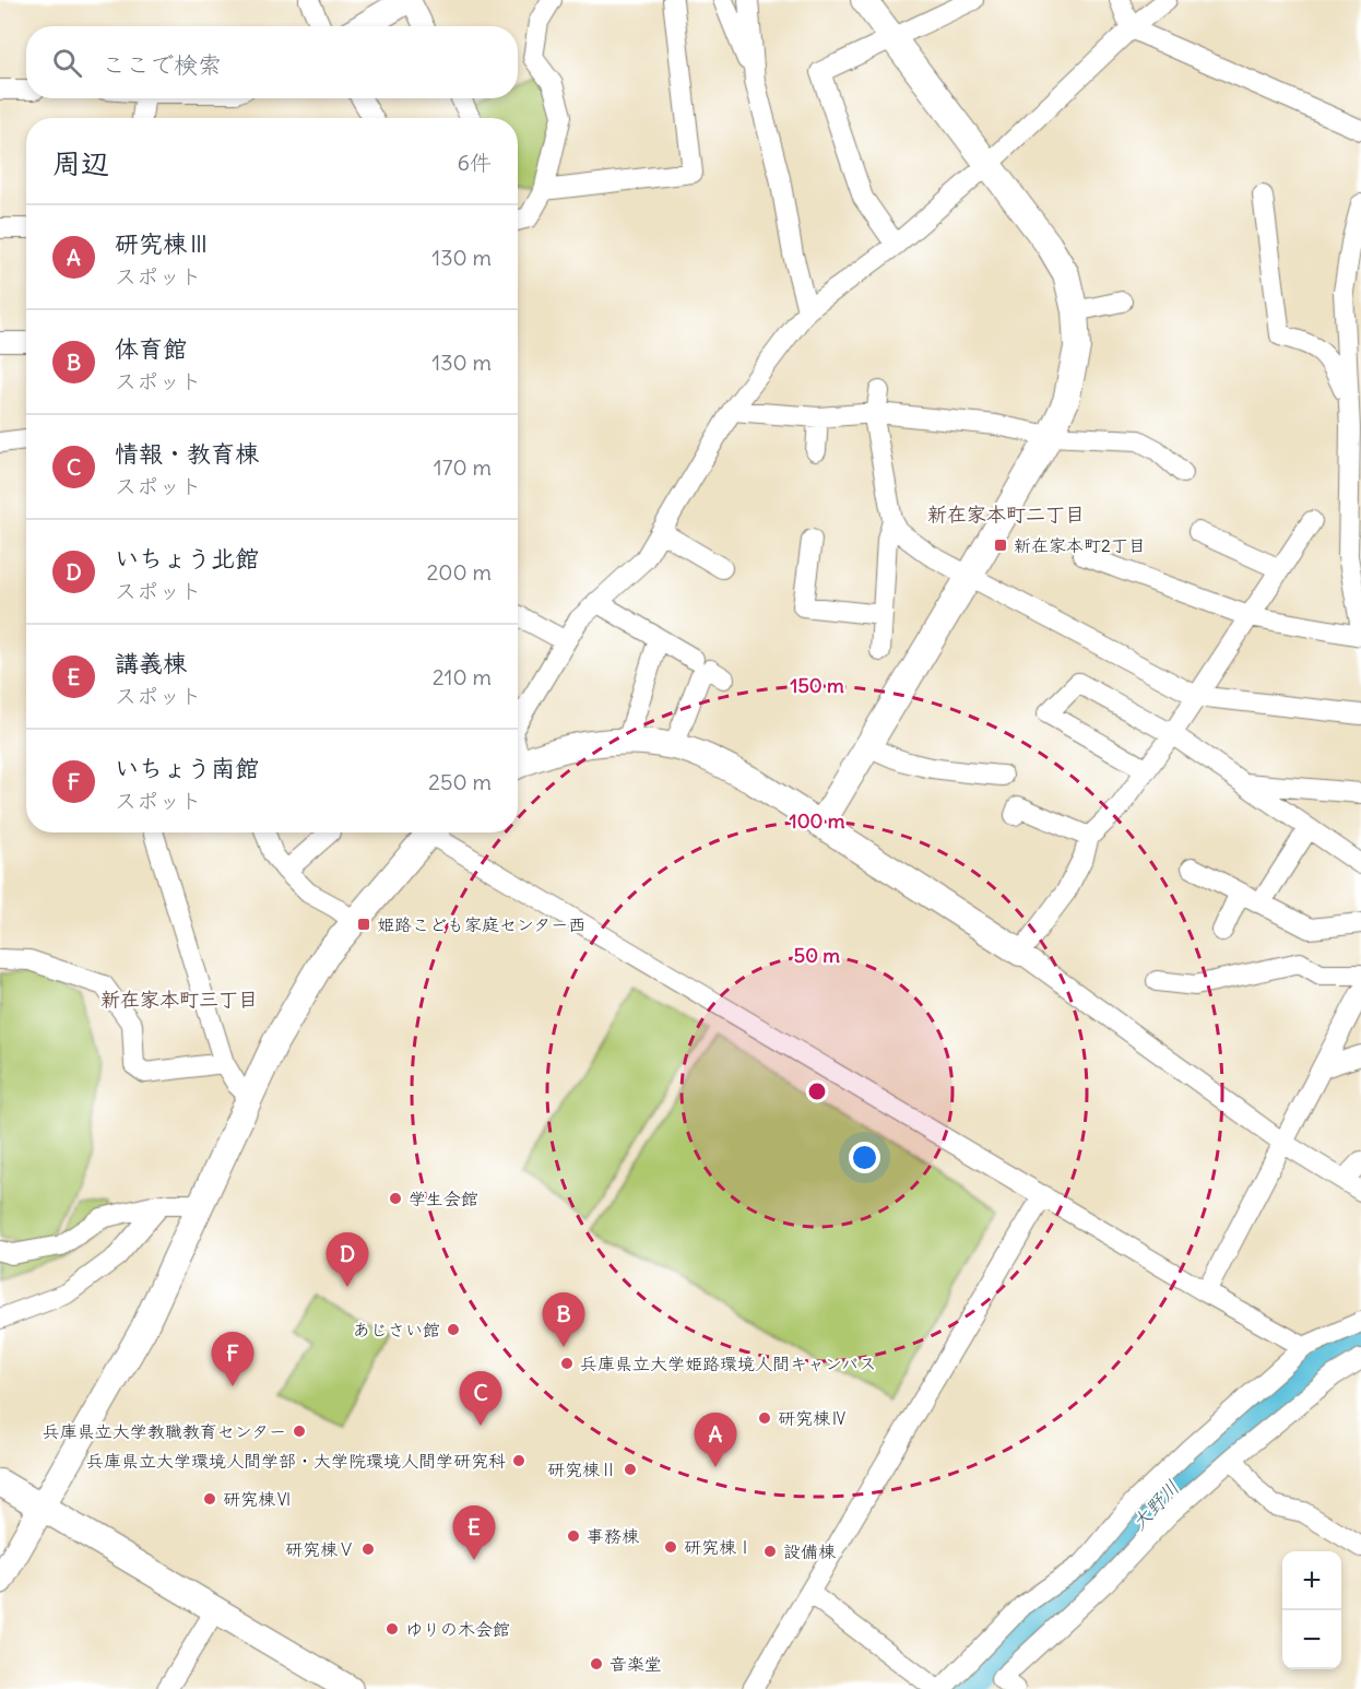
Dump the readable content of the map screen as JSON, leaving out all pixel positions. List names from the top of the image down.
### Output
{
  "districts": ["新在家本町二丁目", "新在家本町三丁目"],
  "water": ["大野川"],
  "places": {
    "transit": ["新在家本町2丁目", "姫路こども家庭センター西"],
    "other": [
      "学生会館",
      "あじさい館",
      "兵庫県立大学姫路環境人間キャンパス",
      "研究棟Ⅳ",
      "兵庫県立大学教職教育センター",
      "兵庫県立大学環境人間学部・大学院環境人間学研究科",
      "研究棟Ⅱ",
      "研究棟Ⅵ",
      "事務棟",
      "研究棟Ⅰ",
      "研究棟Ⅴ",
      "設備棟",
      "ゆりの木会館",
      "音楽堂"
    ]
  },
  "page": {
    "search": "ここで検索",
    "heading": ["周辺", "6件"],
    "list": [
      {
        "mark": "A",
        "name": "研究棟Ⅲ",
        "note": "スポット",
        "value": "130 m"
      },
      {
        "mark": "B",
        "name": "体育館",
        "note": "スポット",
        "value": "130 m"
      },
      {
        "mark": "C",
        "name": "情報・教育棟",
        "note": "スポット",
        "value": "170 m"
      },
      {
        "mark": "D",
        "name": "いちょう北館",
        "note": "スポット",
        "value": "200 m"
      },
      {
        "mark": "E",
        "name": "講義棟",
        "note": "スポット",
        "value": "210 m"
      },
      {
        "mark": "F",
        "name": "いちょう南館",
        "note": "スポット",
        "value": "250 m"
      }
    ],
    "pins": [
      "D",
      "B",
      "F",
      "C",
      "A",
      "E"
    ],
    "map_buttons": ["+", "−"]
  },
  "rings": ["150 m", "100 m", "50 m"]
}
